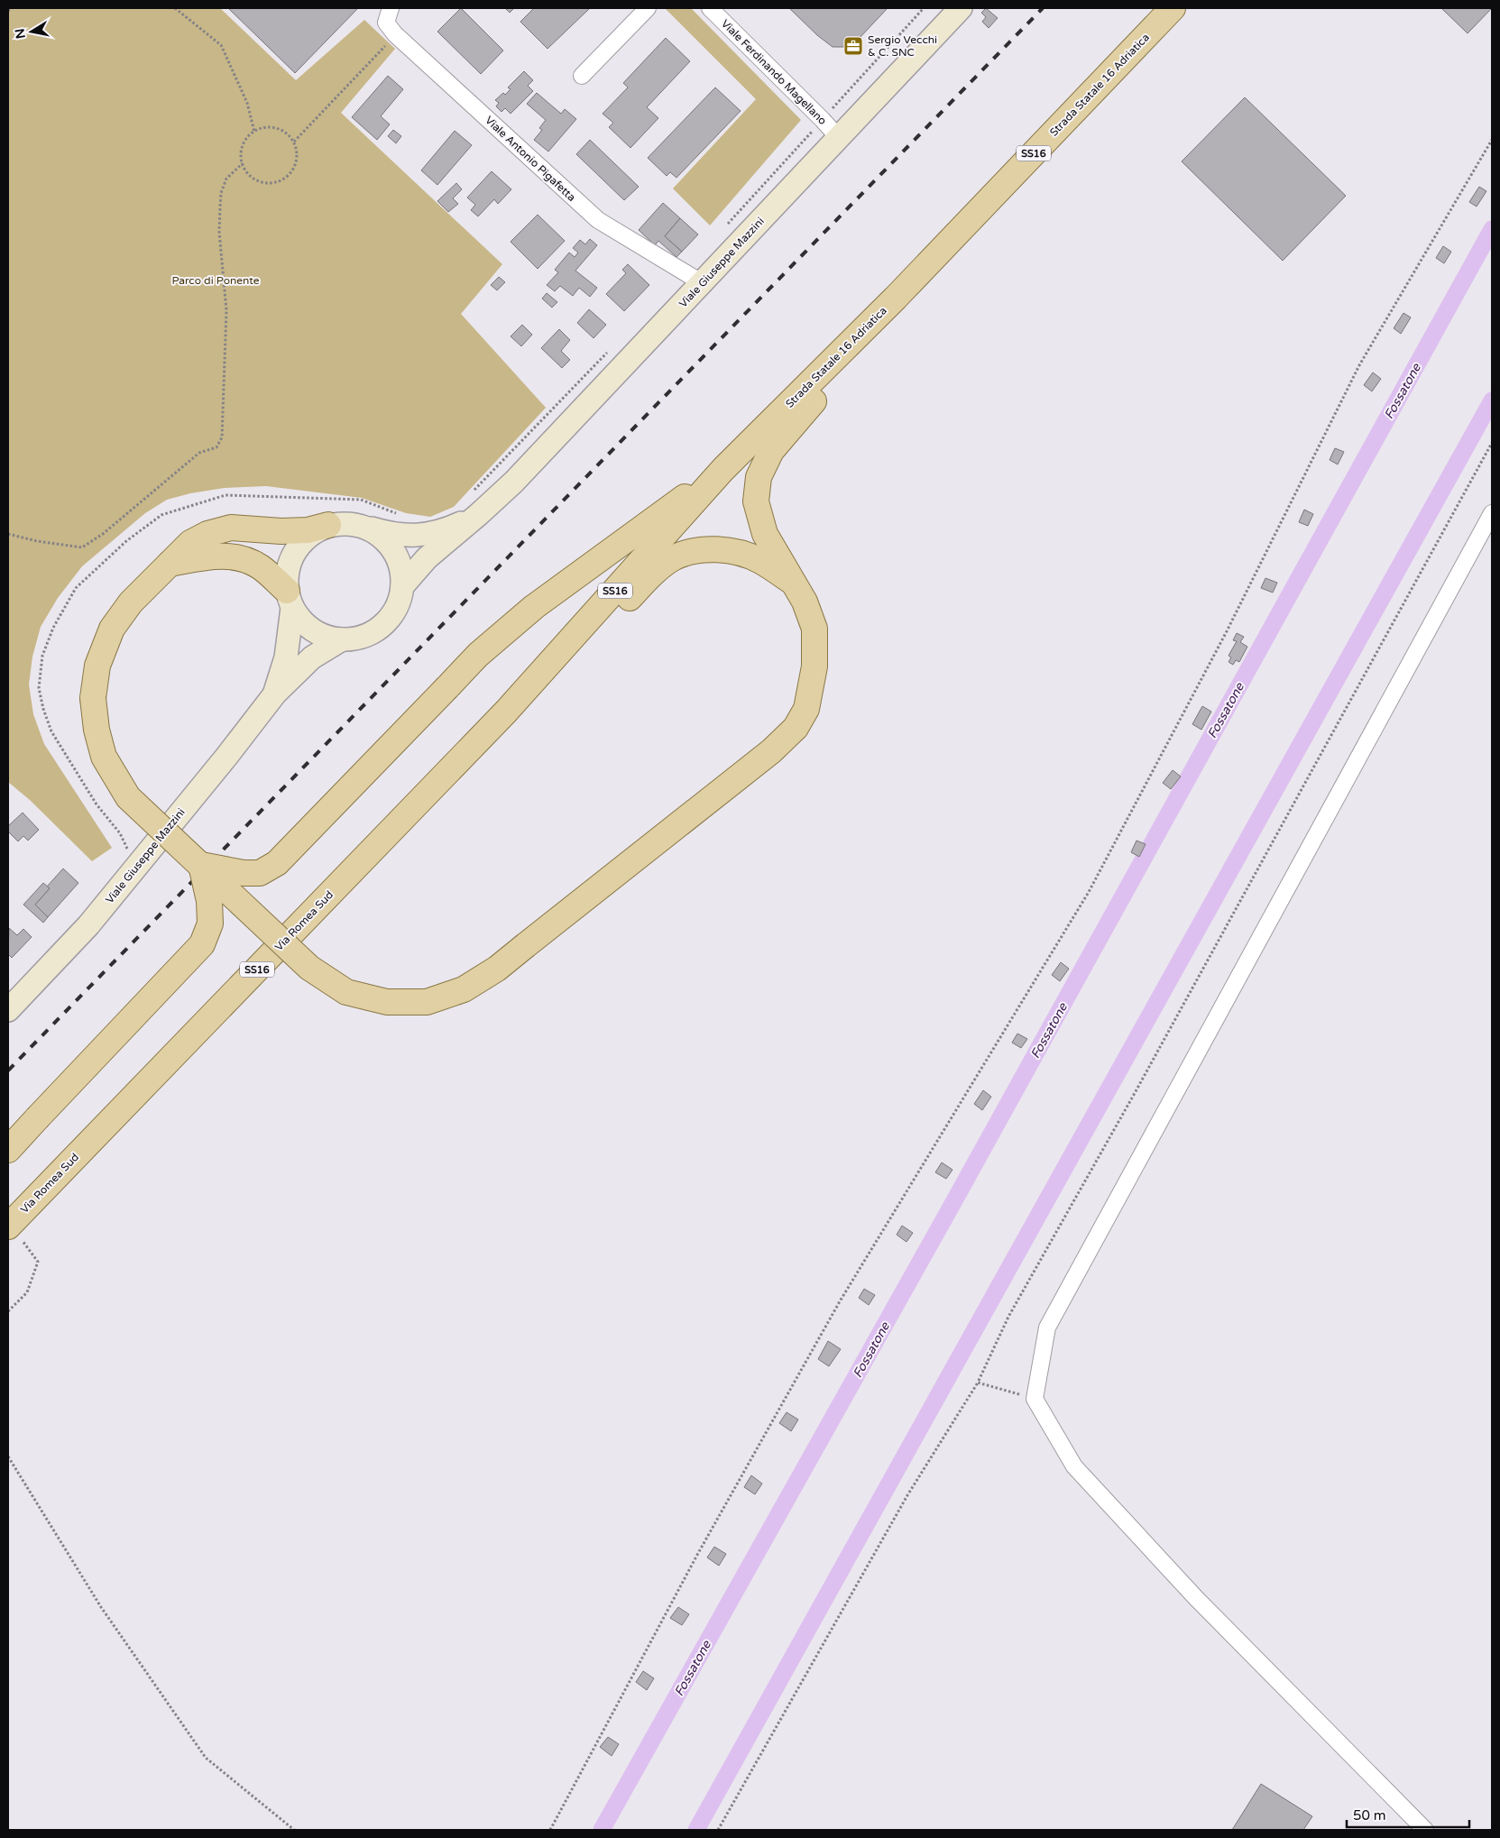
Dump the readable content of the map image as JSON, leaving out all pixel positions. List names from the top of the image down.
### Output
{
  "streets": {
    "main road": ["Strada Statale 16 Adriatica", "SS16", "Via Romea Sud"],
    "street": ["Viale Ferdinando Magellano", "Viale Antonio Pigafetta", "Viale Giuseppe Mazzini"]
  },
  "crossings": [
    ["Viale Ferdinando Magellano", "Viale Giuseppe Mazzini"],
    ["Strada Statale 16 Adriatica", "Via Romea Sud"],
    ["Viale Antonio Pigafetta", "Viale Giuseppe Mazzini"]
  ],
  "water": ["Fossatone"],
  "parks": ["Parco di Ponente"],
  "places": {
    "office": ["Sergio Vecchi & C. SNC"]
  },
  "scale_bar": "50 m",
  "north": "left"
}
